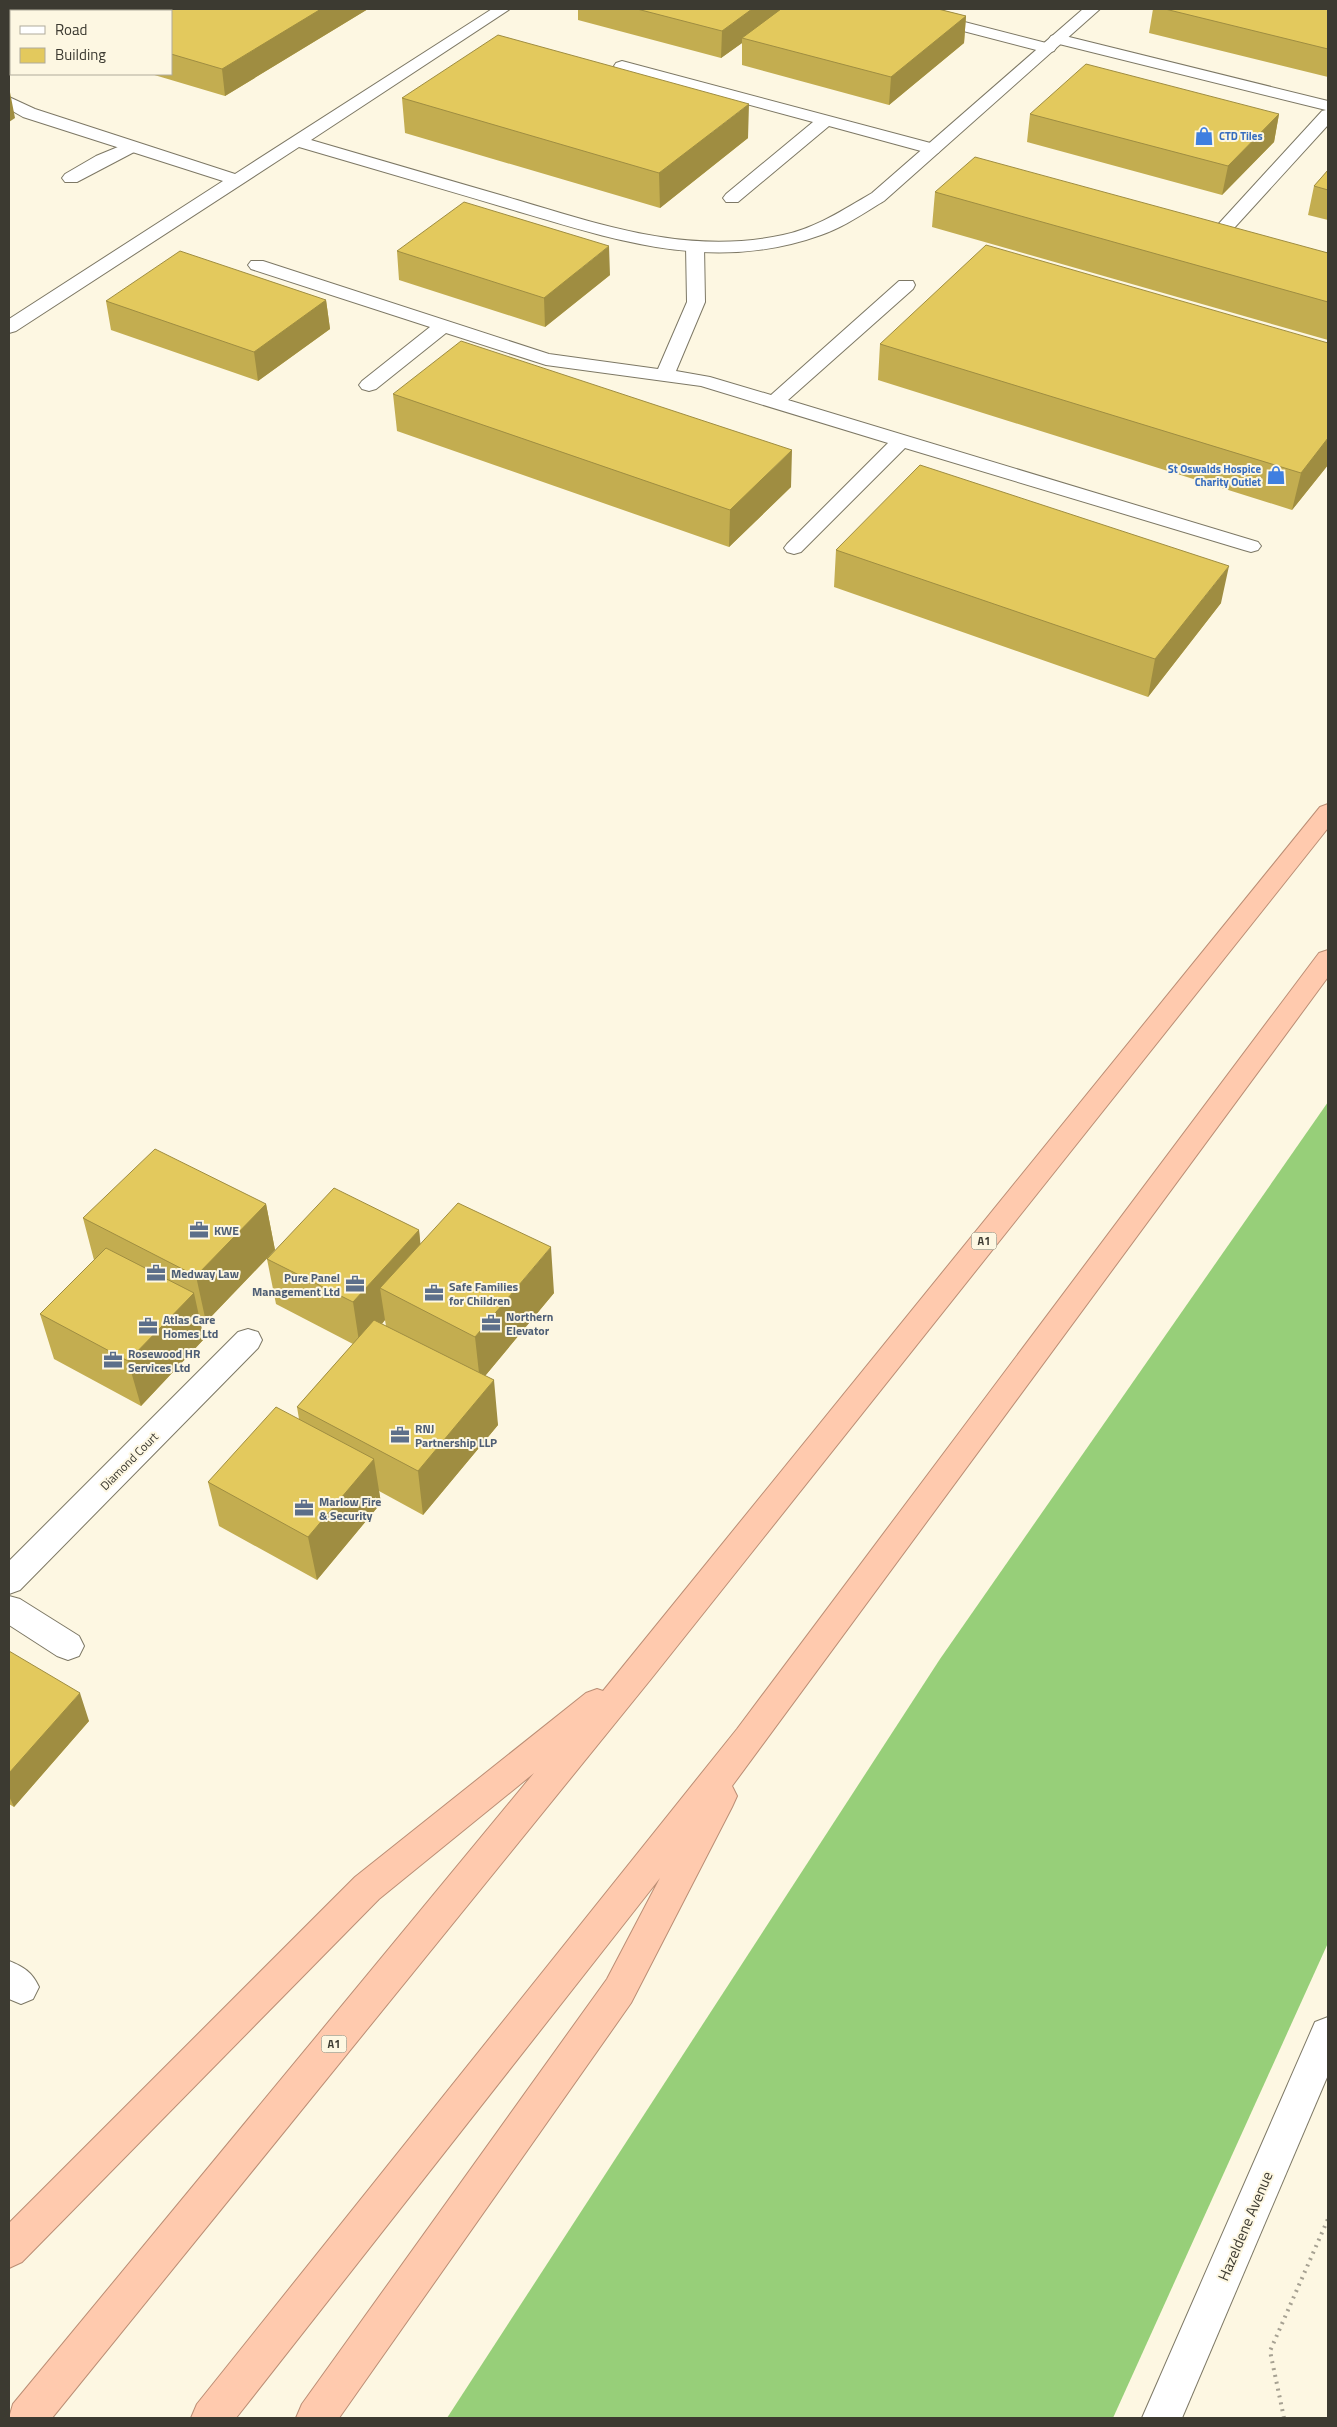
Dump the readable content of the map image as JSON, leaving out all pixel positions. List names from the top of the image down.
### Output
{
  "streets": {
    "highway": ["A1"],
    "street": ["Diamond Court", "Hazeldene Avenue"]
  },
  "places": {
    "shop": ["CTD Tiles", "St Oswalds Hospice Charity Outlet"],
    "office": [
      "KWE",
      "Medway Law",
      "Pure Panel Management Ltd",
      "Safe Families for Children",
      "Northern Elevator",
      "Atlas Care Homes Ltd",
      "Rosewood HR Services Ltd",
      "RNJ Partnership LLP",
      "Marlow Fire & Security"
    ]
  },
  "legend": ["Road", "Building"]
}
